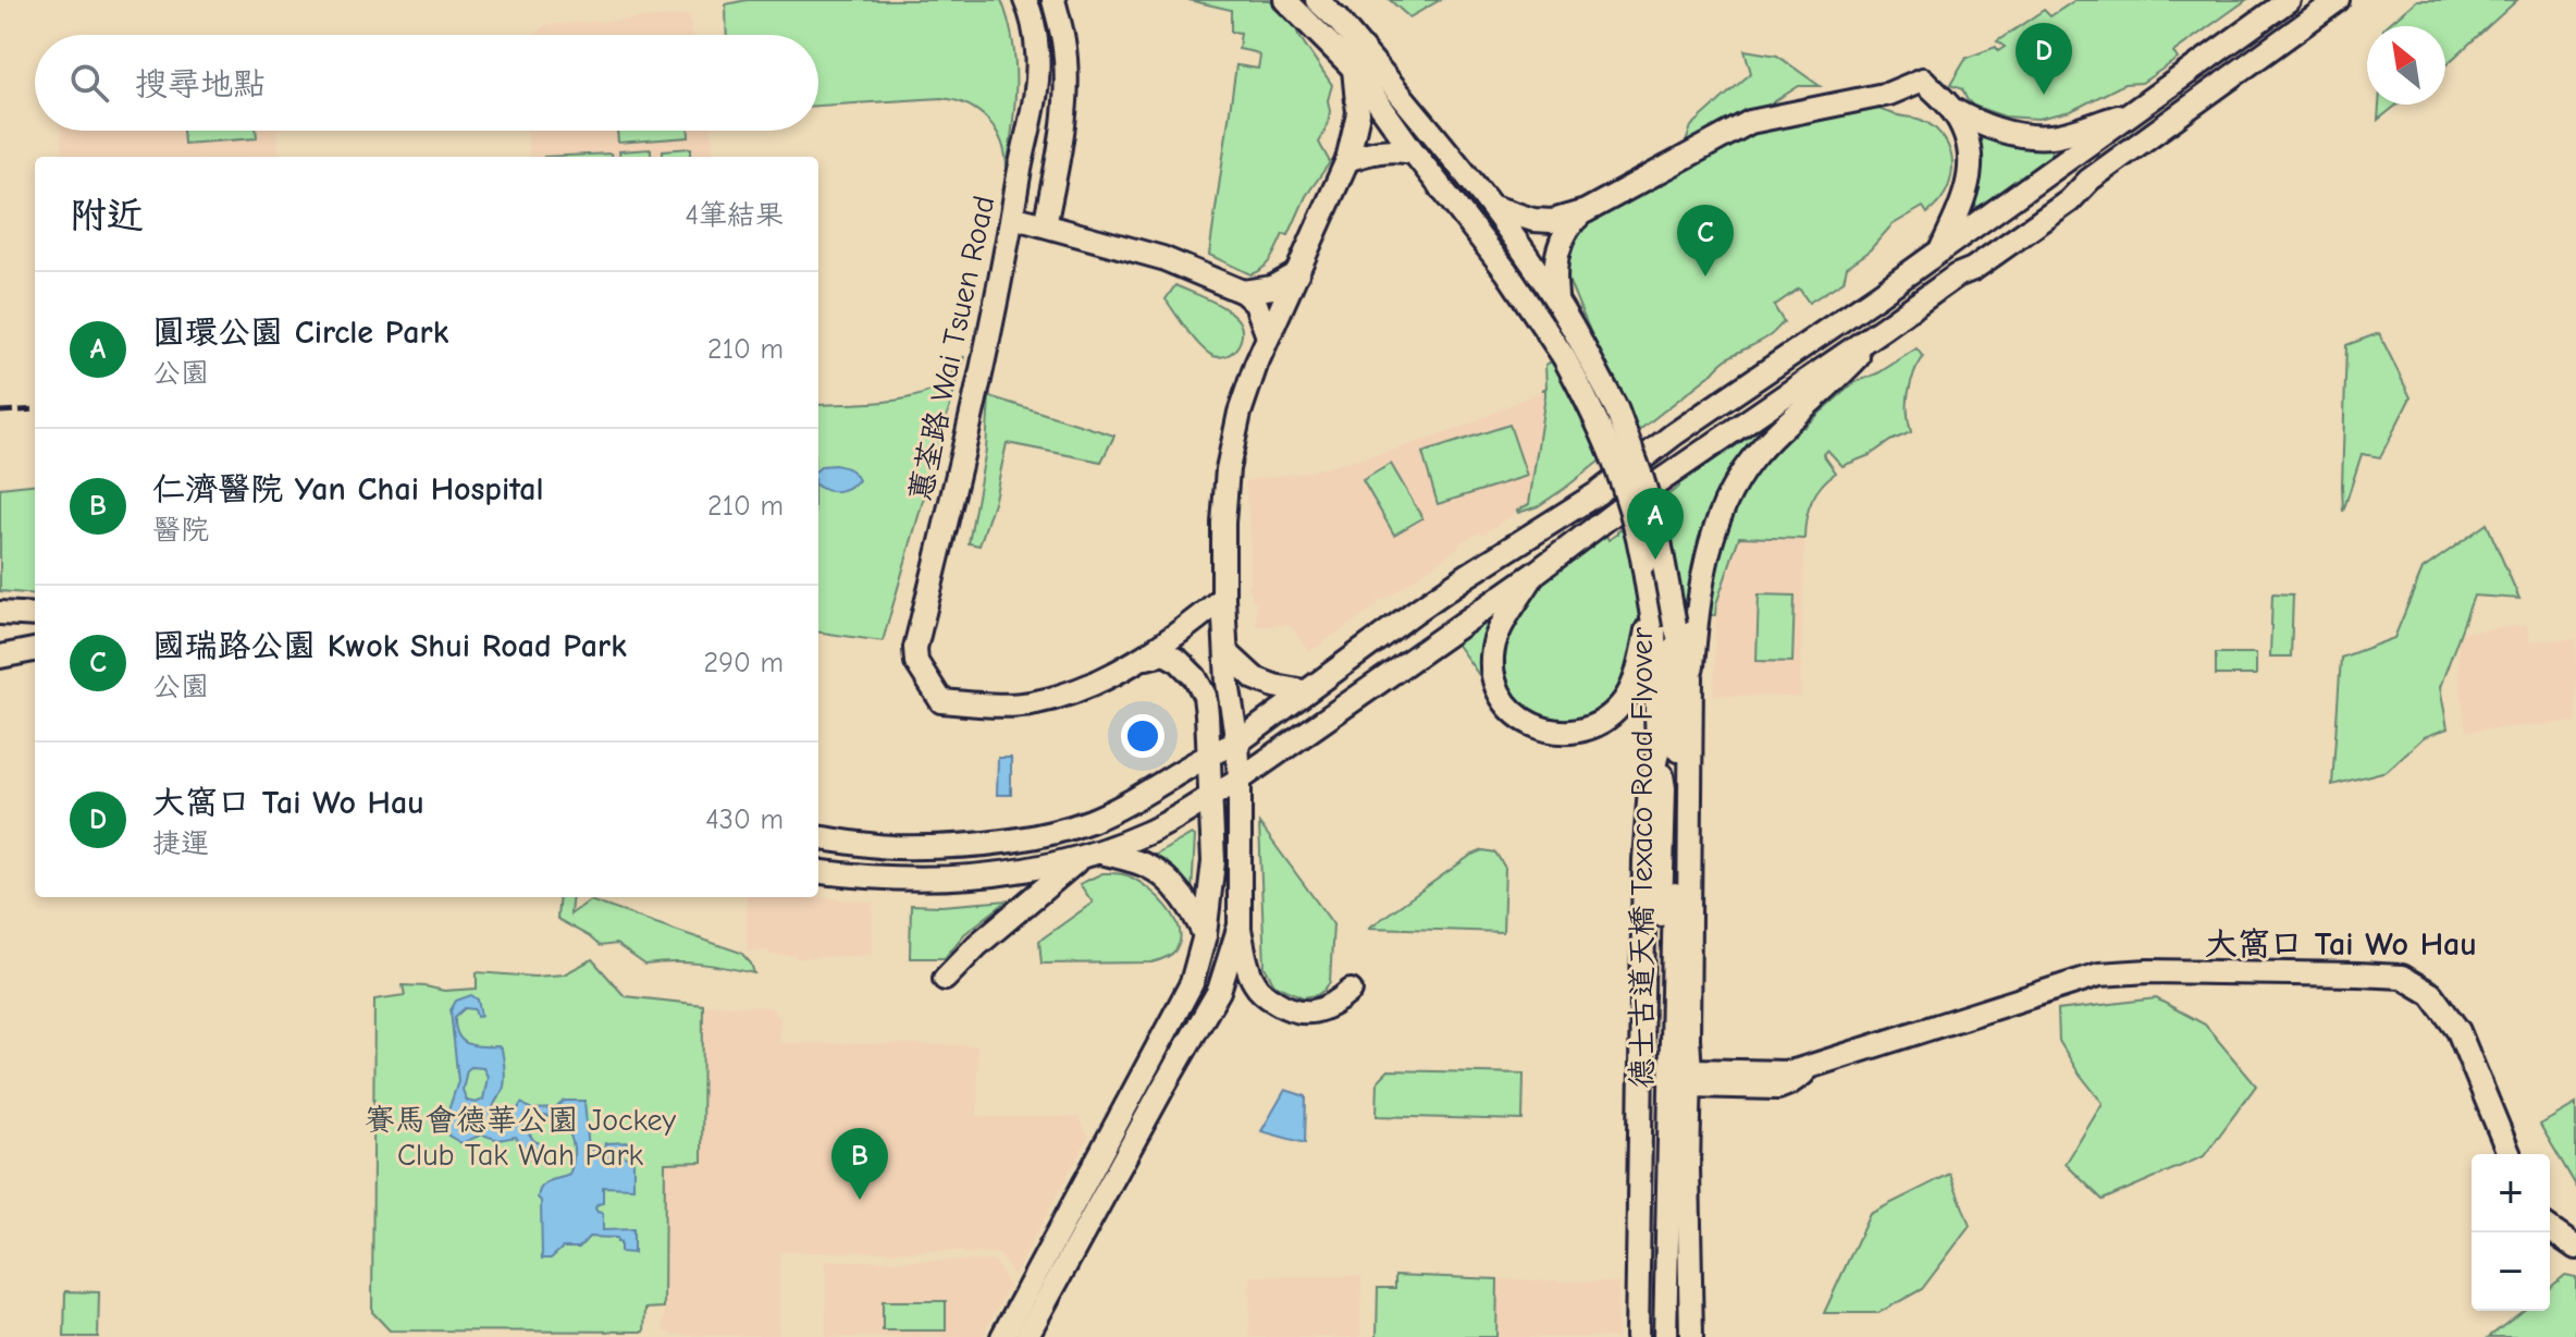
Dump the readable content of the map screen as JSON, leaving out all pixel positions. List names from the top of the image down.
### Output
{
  "streets": {
    "main road": ["蕙荃路 Wai Tsuen Road", "德士古道天橋 Texaco Road Flyover"]
  },
  "districts": ["大窩口 Tai Wo Hau"],
  "parks": ["賽馬會德華公園 Jockey Club Tak Wah Park"],
  "north": "top left",
  "page": {
    "pins": [
      "D",
      "C",
      "A",
      "B"
    ],
    "search": "搜尋地點",
    "heading": ["附近", "4筆結果"],
    "list": [
      {
        "mark": "A",
        "name": "圓環公園 Circle Park",
        "note": "公園",
        "value": "210 m"
      },
      {
        "mark": "B",
        "name": "仁濟醫院 Yan Chai Hospital",
        "note": "醫院",
        "value": "210 m"
      },
      {
        "mark": "C",
        "name": "國瑞路公園 Kwok Shui Road Park",
        "note": "公園",
        "value": "290 m"
      },
      {
        "mark": "D",
        "name": "大窩口 Tai Wo Hau",
        "note": "捷運",
        "value": "430 m"
      }
    ],
    "map_buttons": ["+", "−"]
  }
}
